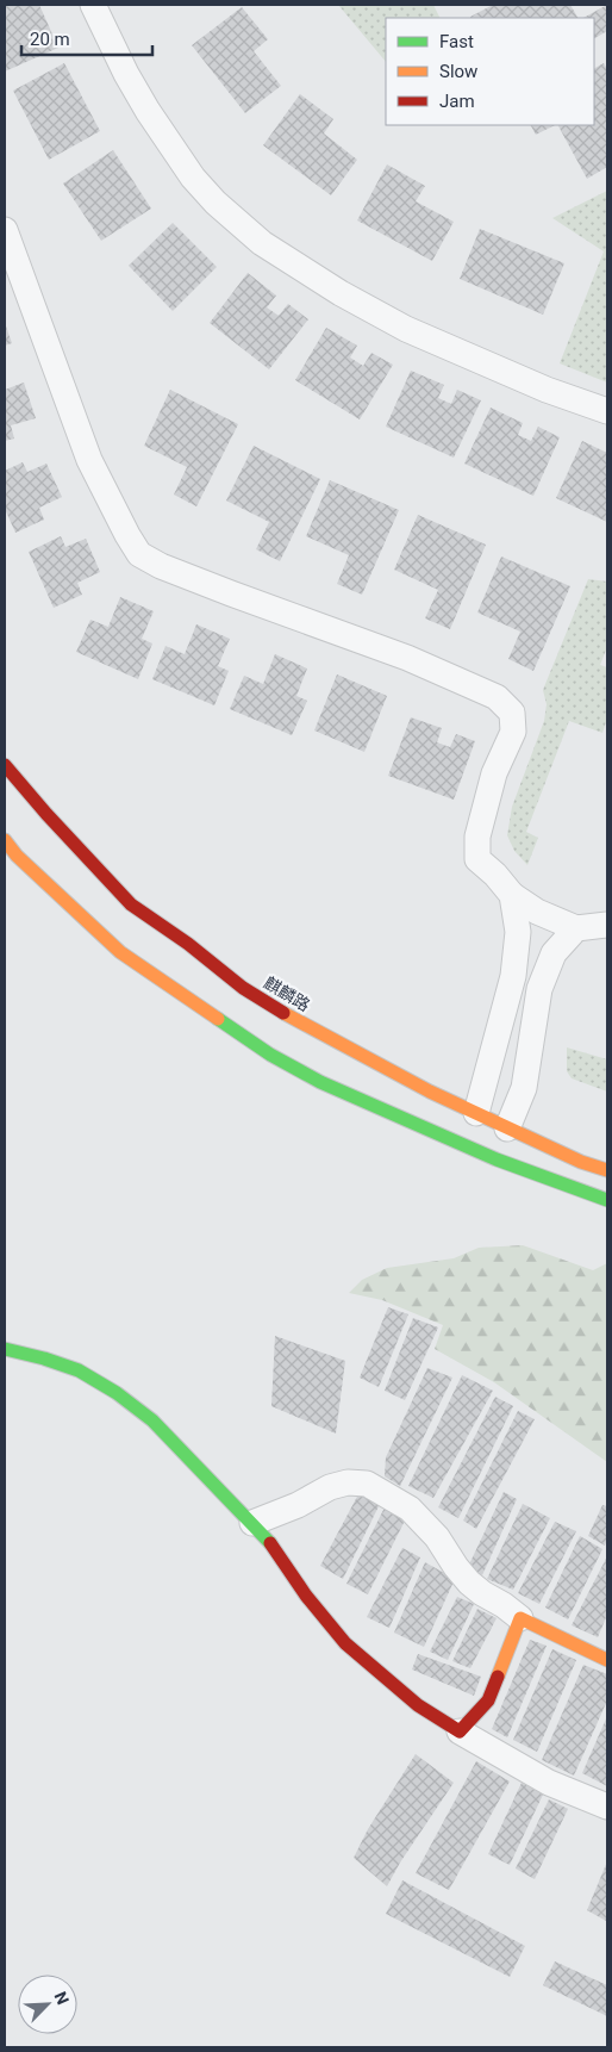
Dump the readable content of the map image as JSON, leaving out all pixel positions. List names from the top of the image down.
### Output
{
  "streets": {
    "main road": ["麒麟路"]
  },
  "legend": ["Fast", "Slow", "Jam"],
  "scale_bar": "20 m",
  "north": "top right"
}
